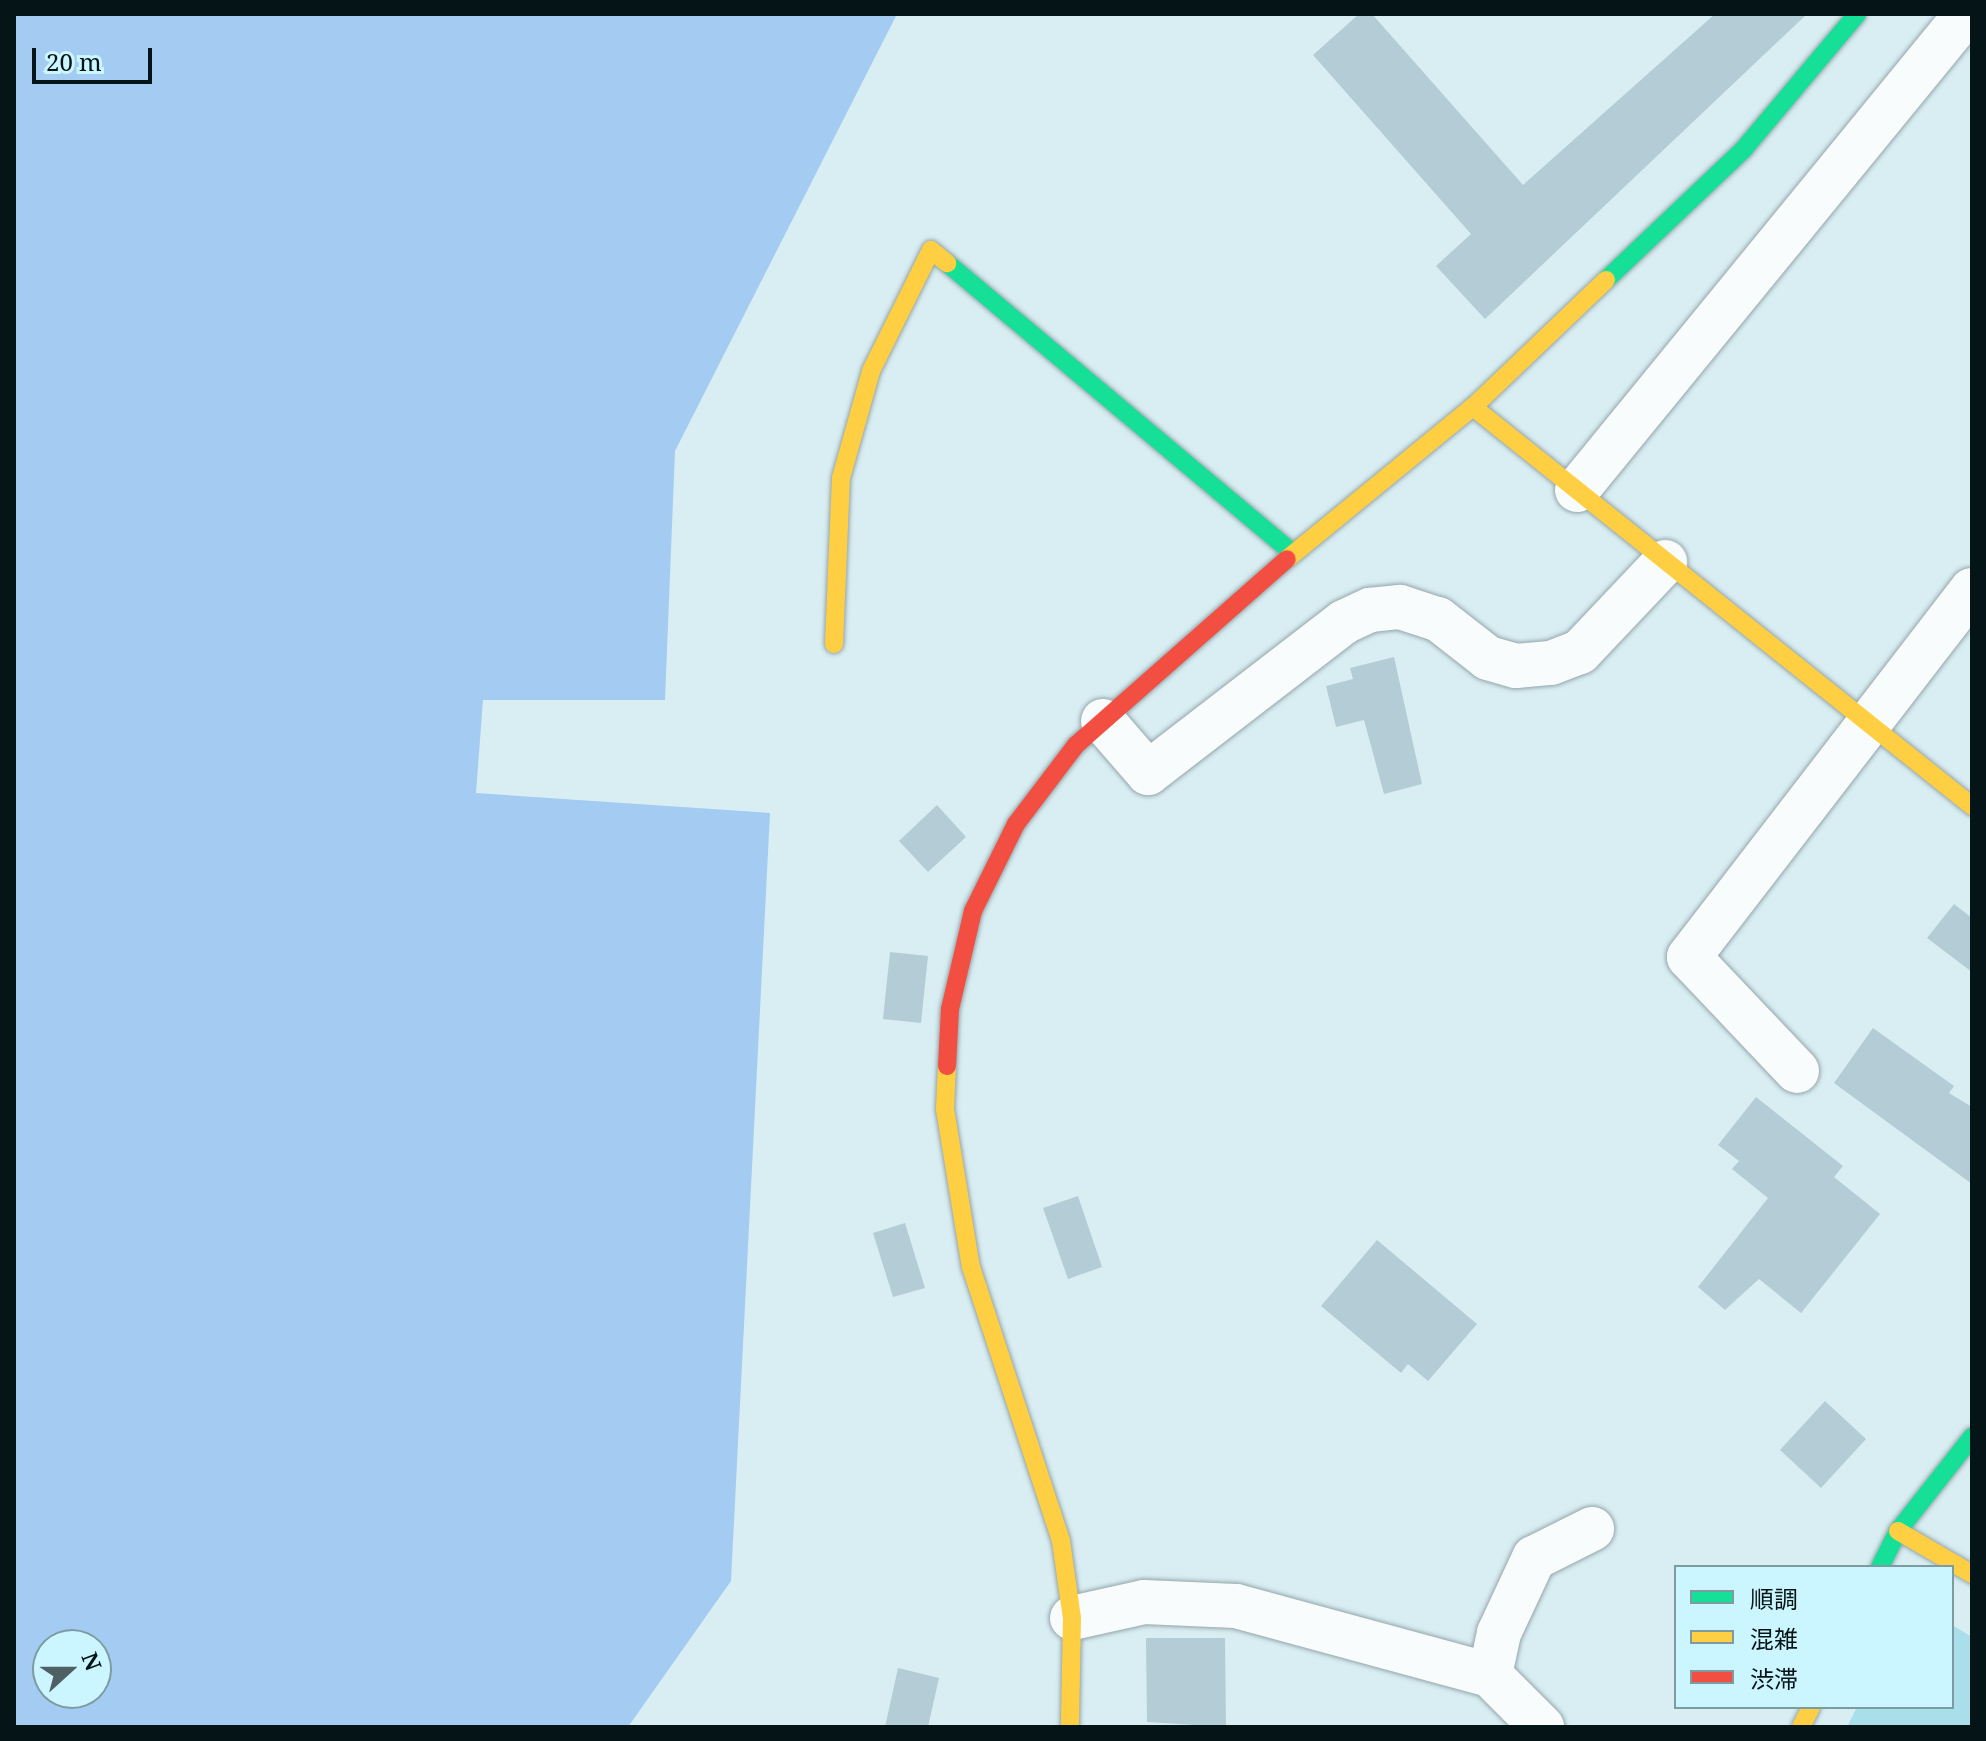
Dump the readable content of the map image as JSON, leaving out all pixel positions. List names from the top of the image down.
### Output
{
  "legend": ["順調", "混雑", "渋滞"],
  "scale_bar": "20 m",
  "north": "right"
}
